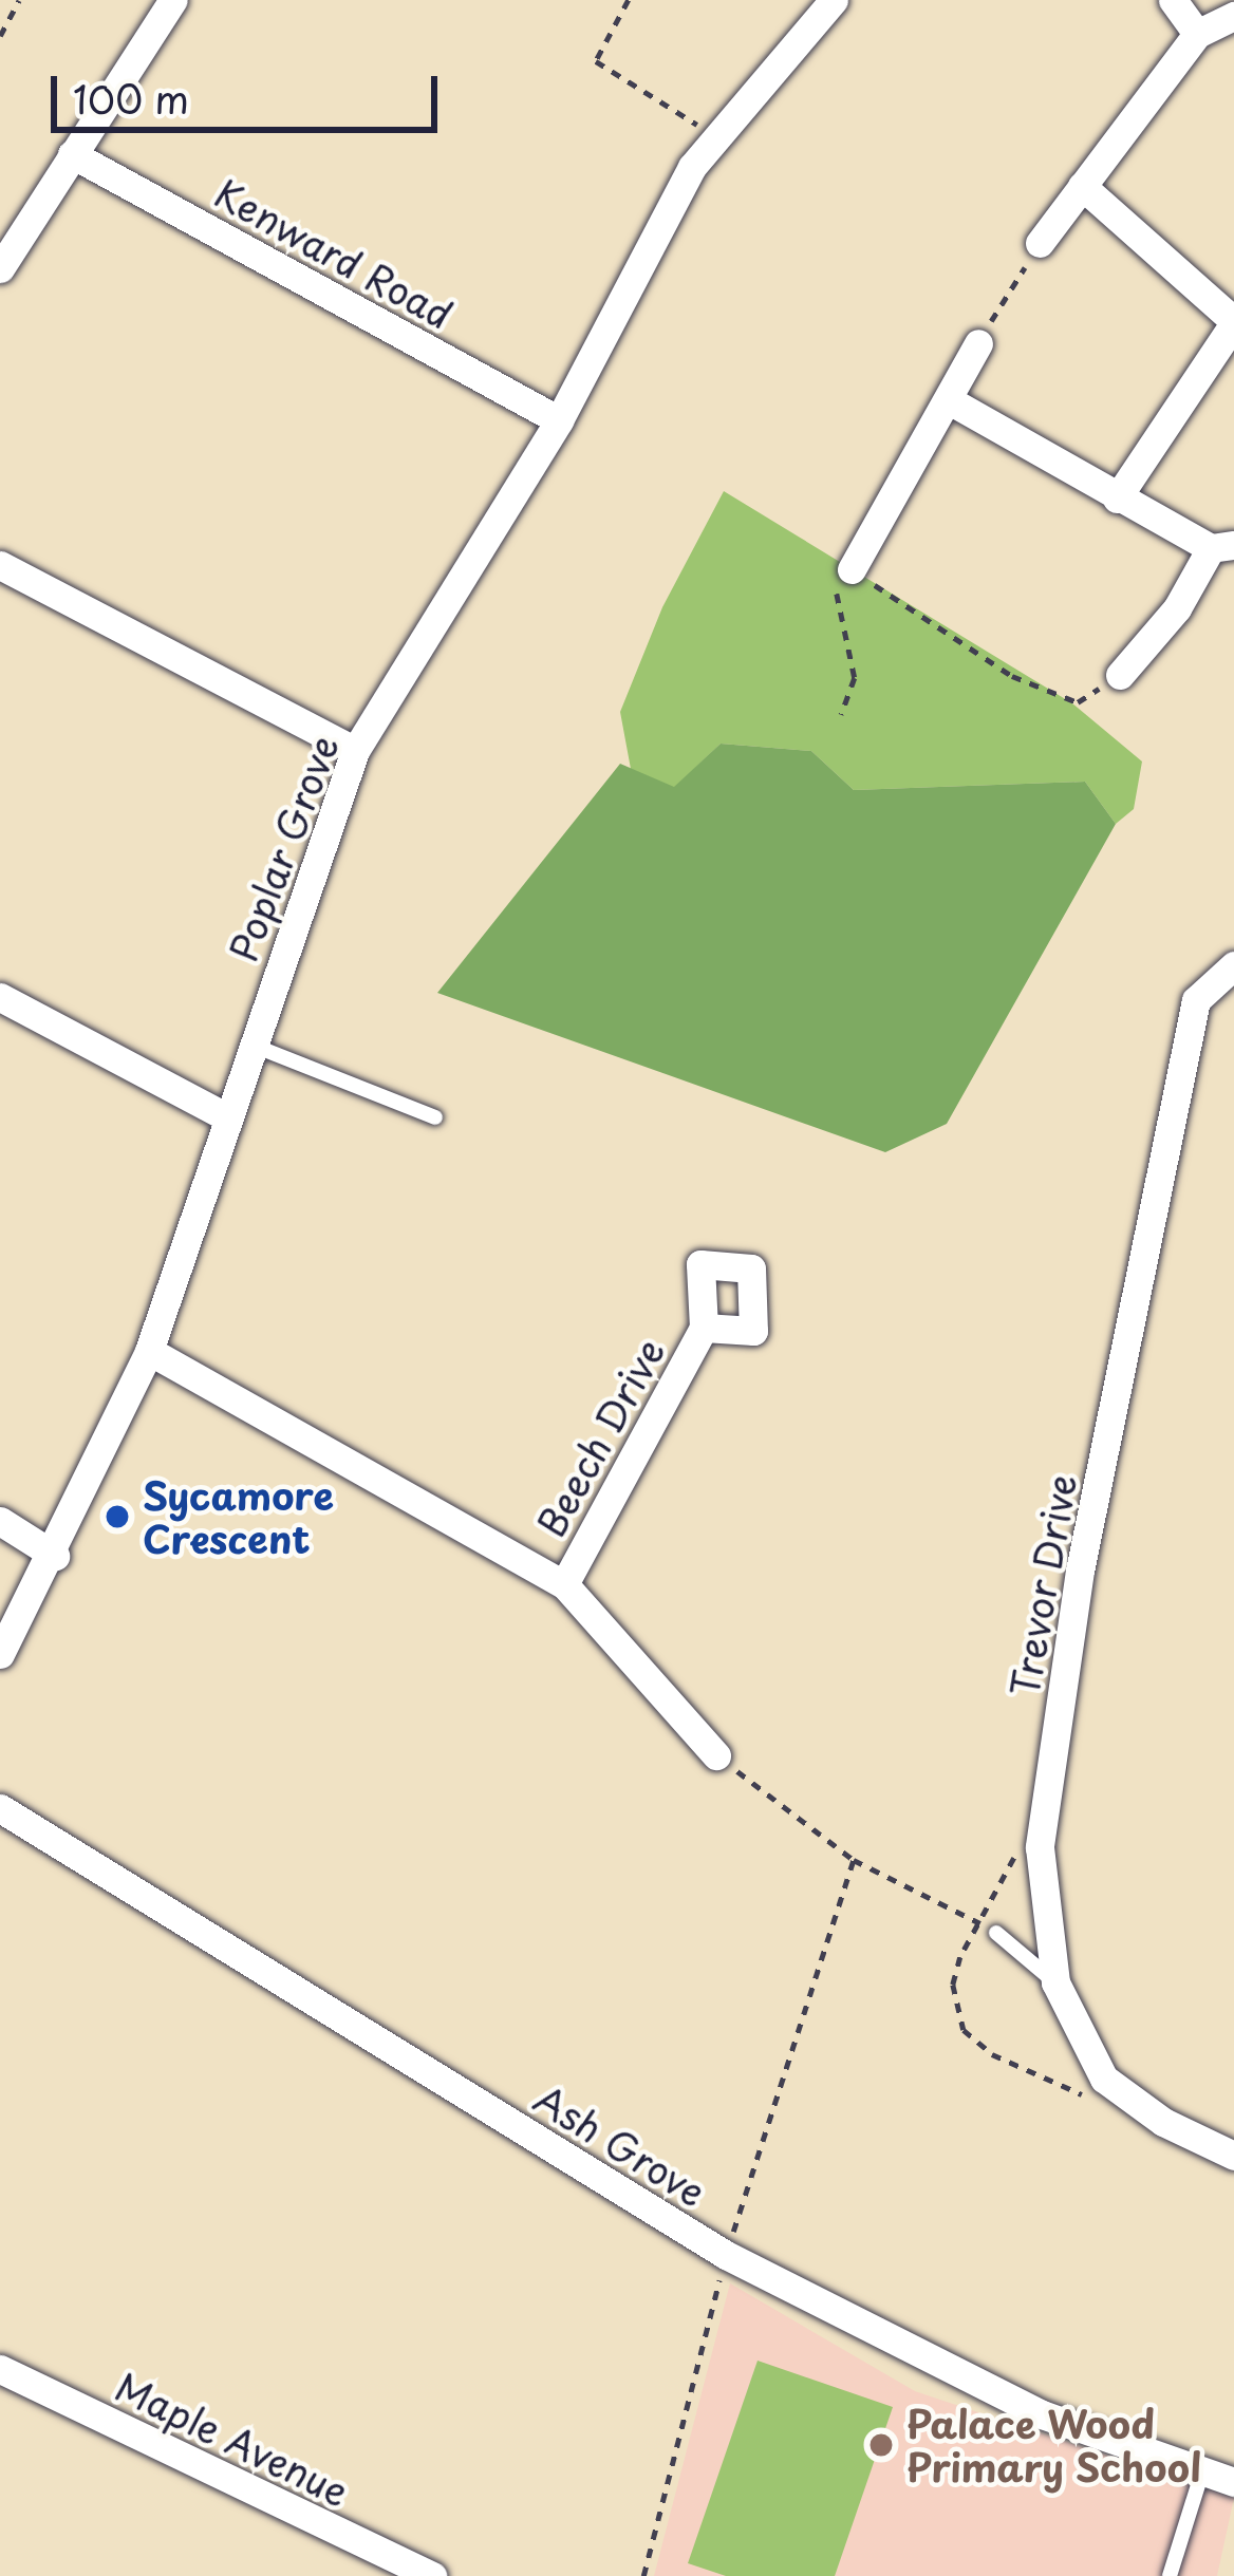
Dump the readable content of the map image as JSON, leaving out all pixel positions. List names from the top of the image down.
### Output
{
  "streets": {
    "street": [
      "Kenward Road",
      "Poplar Grove",
      "Beech Drive",
      "Trevor Drive",
      "Ash Grove",
      "Maple Avenue"
    ]
  },
  "crossings": [
    ["Kenward Road", "Poplar Grove"]
  ],
  "places": ["Sycamore Crescent", "Palace Wood Primary School"],
  "scale_bar": "100 m"
}
